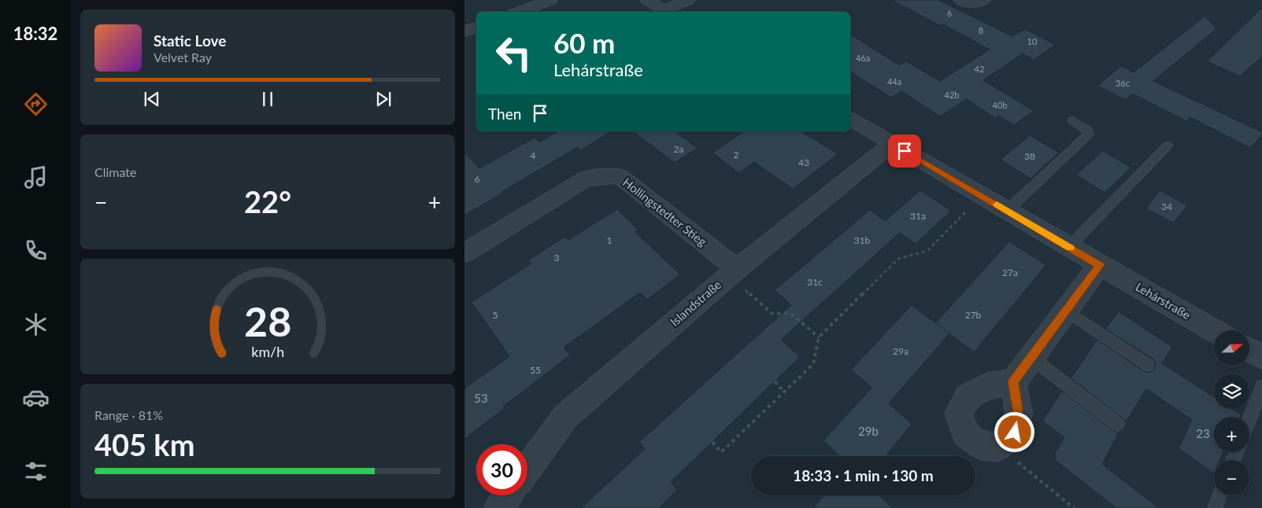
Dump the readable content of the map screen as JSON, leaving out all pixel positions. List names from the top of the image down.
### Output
{
  "streets": {
    "street": ["Hollingstedter Stieg", "Lehárstraße", "Islandstraße"]
  },
  "crossings": [
    ["Hollingstedter Stieg", "Islandstraße"],
    ["Lehárstraße", "Islandstraße"]
  ],
  "house_numbers": [
    "6",
    "8",
    "10",
    "46a",
    "42",
    "44a",
    "36c",
    "42b",
    "40b",
    "2a",
    "2",
    "4",
    "38",
    "43",
    "6",
    "34",
    "31a",
    "1",
    "31b",
    "3",
    "27a",
    "31c",
    "5",
    "27b",
    "29a",
    "55",
    "53",
    "29b",
    "23"
  ],
  "north": "right",
  "page": {
    "tabs": "18:32",
    "turn": ["60 m", "Lehárstraße"],
    "song": ["Static Love", "Velvet Ray"],
    "then": "Then",
    "tile": [
      "Climate",
      ["Range · 81%", "405 km"]
    ],
    "heat": ["−", "22°", "+"],
    "map_buttons": ["+", "−"],
    "limit": "30",
    "trip": "18:33 · 1 min · 130 m",
    "gauge": ["28", "km/h"]
  }
}
